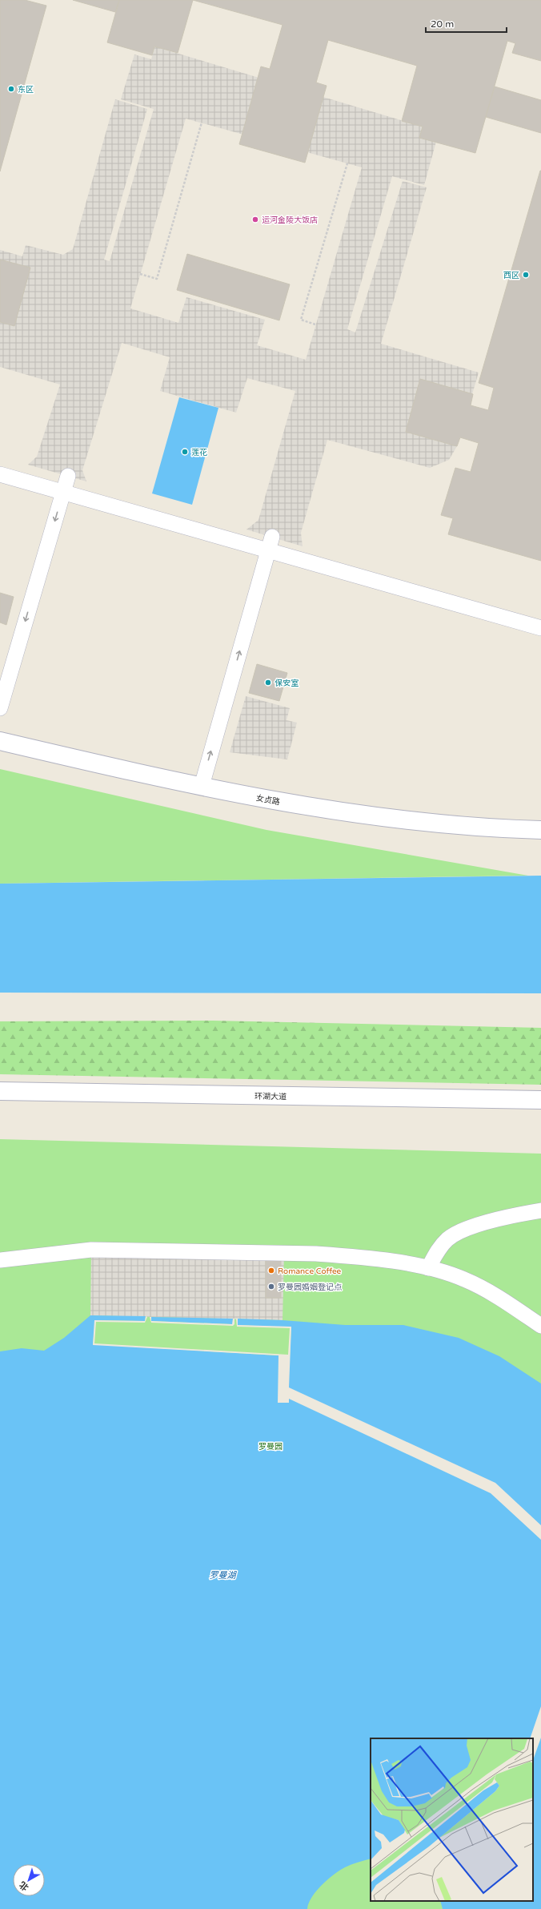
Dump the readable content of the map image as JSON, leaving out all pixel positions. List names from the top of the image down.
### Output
{
  "streets": {
    "street": ["女贞路", "环湖大道"]
  },
  "water": ["罗曼湖"],
  "parks": ["罗曼园"],
  "places": [
    "东区",
    "运河金陵大饭店",
    "西区",
    "莲花",
    "保安室",
    "Romance Coffee",
    "罗曼园婚姻登记点"
  ],
  "scale_bar": "20 m",
  "north": "bottom left"
}
